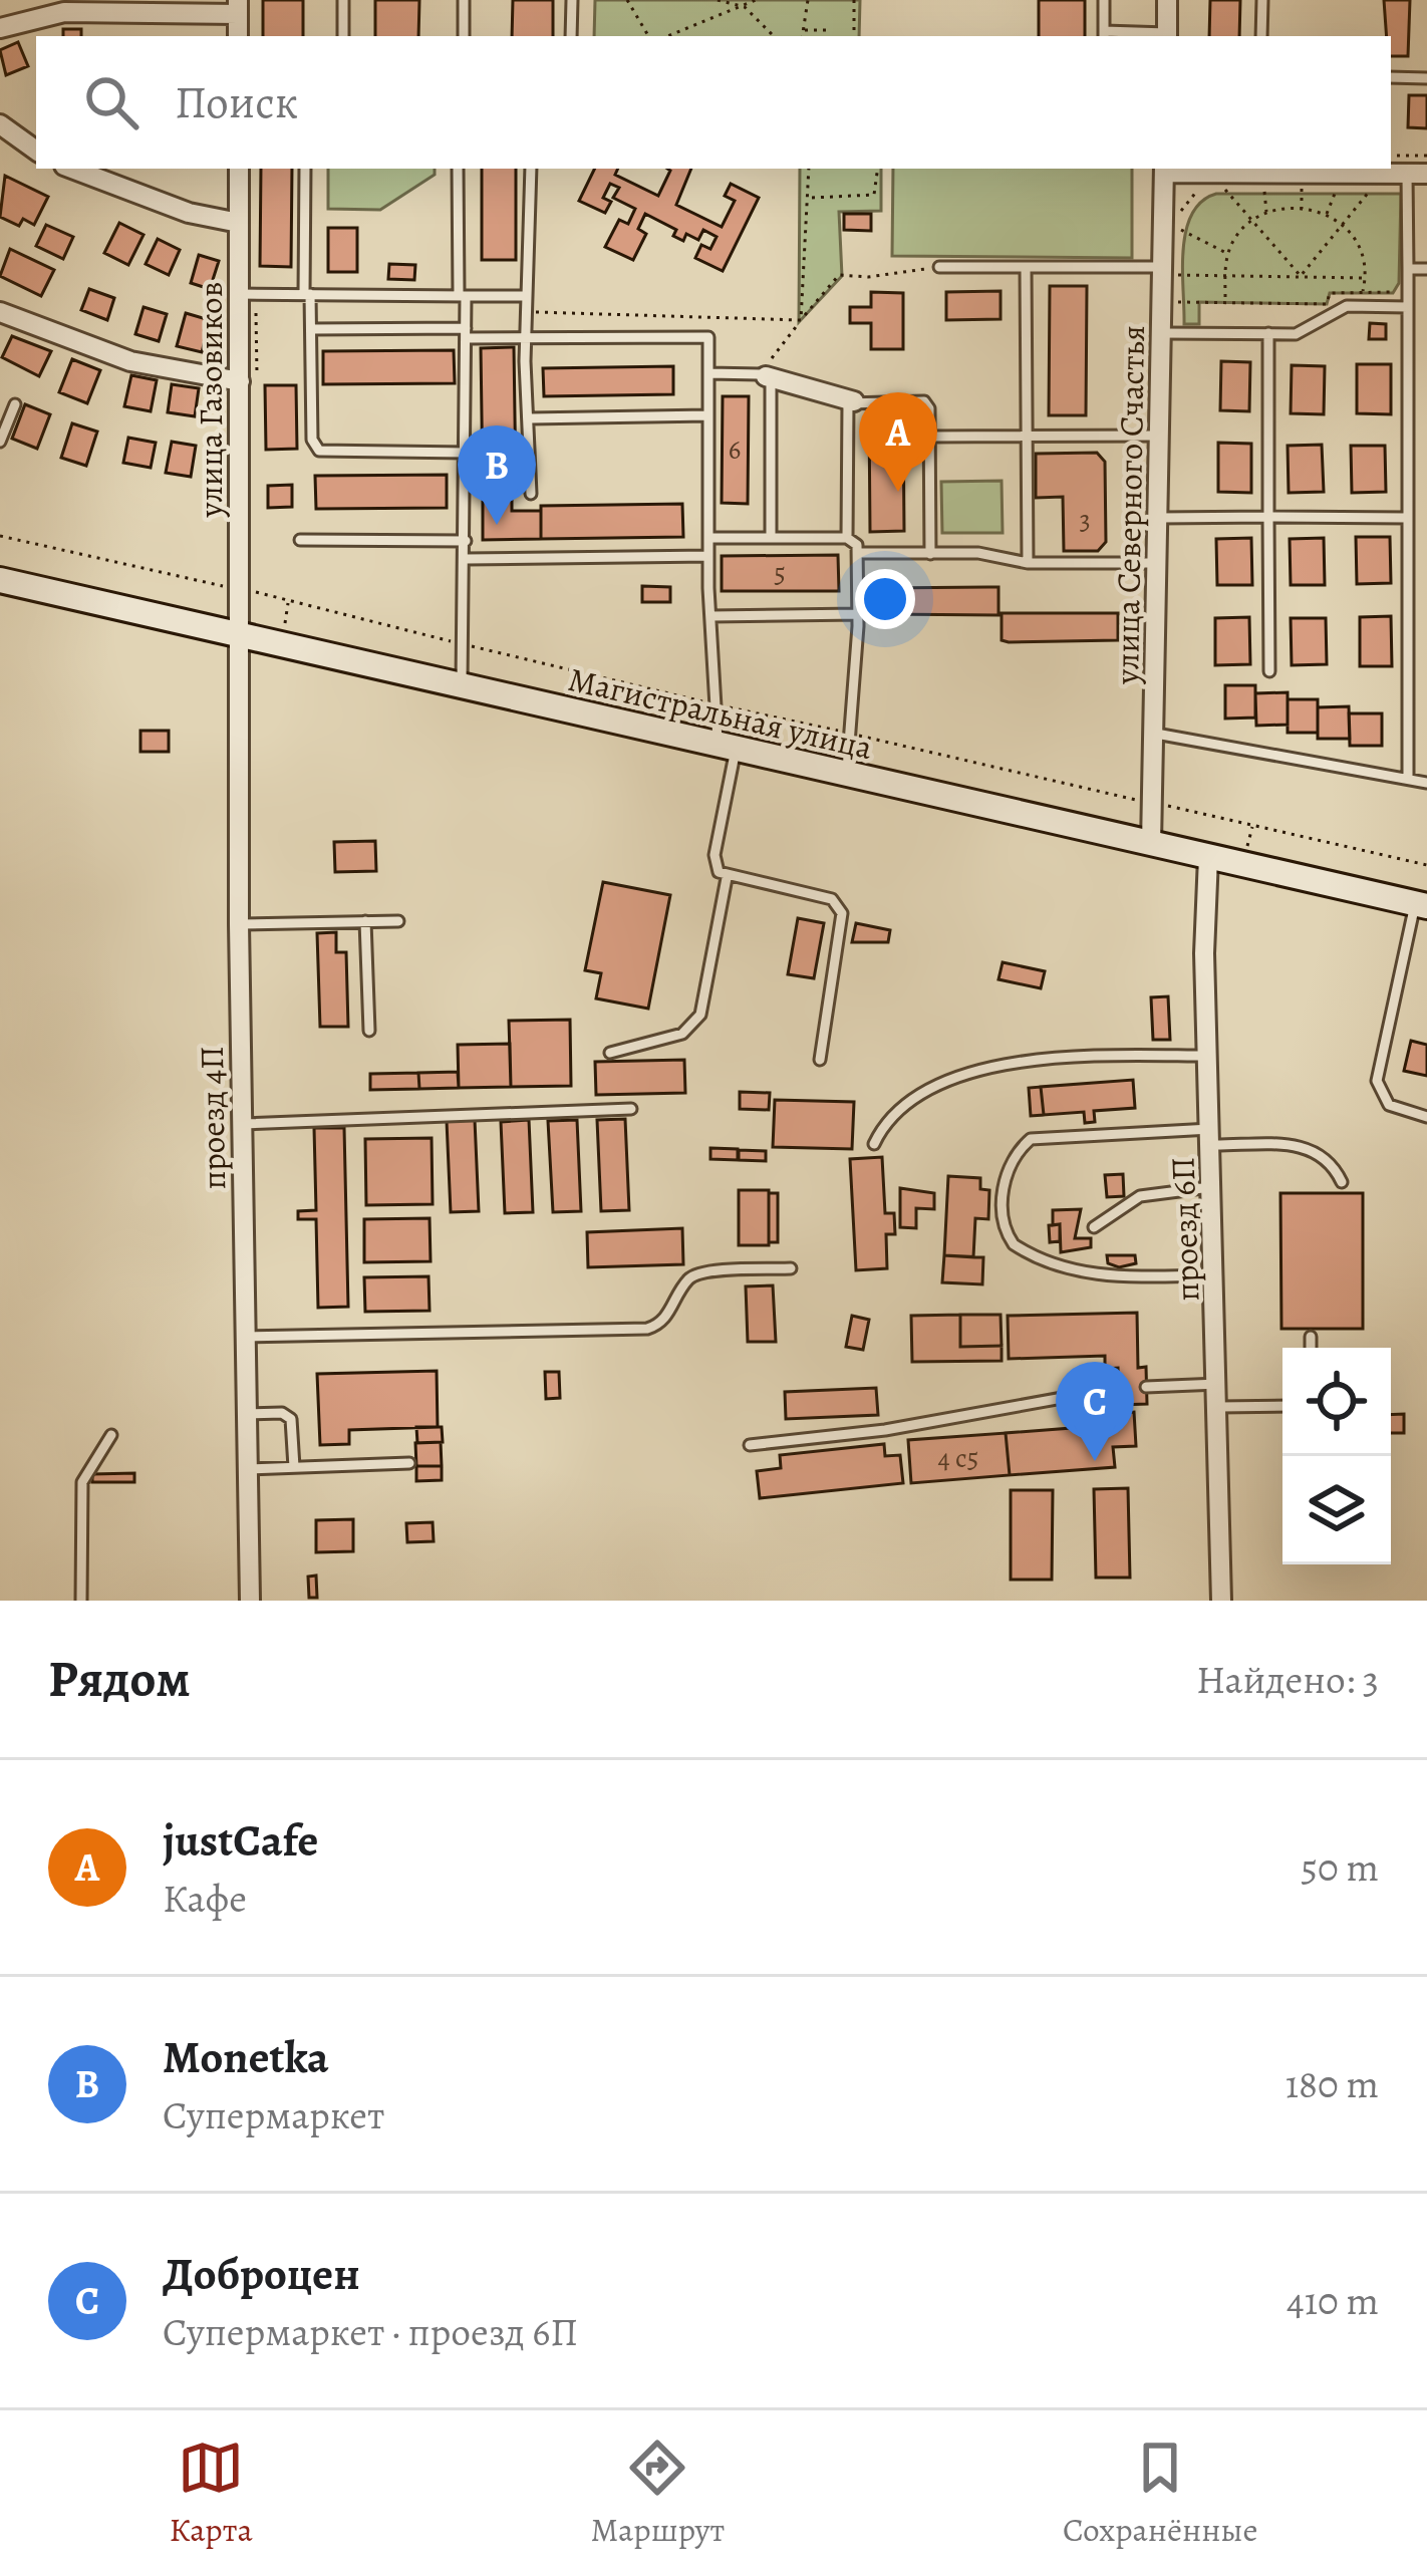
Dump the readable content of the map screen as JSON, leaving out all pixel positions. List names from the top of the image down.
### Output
{
  "streets": {
    "main road": ["Магистральная улица"],
    "street": [
      "улица Газовиков",
      "улица Северного Счастья",
      "проезд 4П",
      "проезд 6П"
    ]
  },
  "crossings": [
    ["улица Газовиков", "Магистральная улица"],
    ["улица Газовиков", "проезд 4П"],
    ["улица Северного Счастья", "Магистральная улица"],
    ["Магистральная улица", "проезд 4П"],
    ["Магистральная улица", "проезд 6П"]
  ],
  "house_numbers": [
    "6",
    "3",
    "5",
    "4 с5"
  ],
  "page": {
    "search": "Поиск",
    "pins": ["A", "B", "C"],
    "heading": ["Рядом", "Найдено: 3"],
    "list": [
      {
        "mark": "A",
        "name": "justCafe",
        "note": "Кафе",
        "value": "50 m"
      },
      {
        "mark": "B",
        "name": "Monetka",
        "note": "Супермаркет",
        "value": "180 m"
      },
      {
        "mark": "C",
        "name": "Доброцен",
        "note": "Супермаркет · проезд 6П",
        "value": "410 m"
      }
    ],
    "nav": ["Карта", "Маршрут", "Сохранённые"]
  }
}
